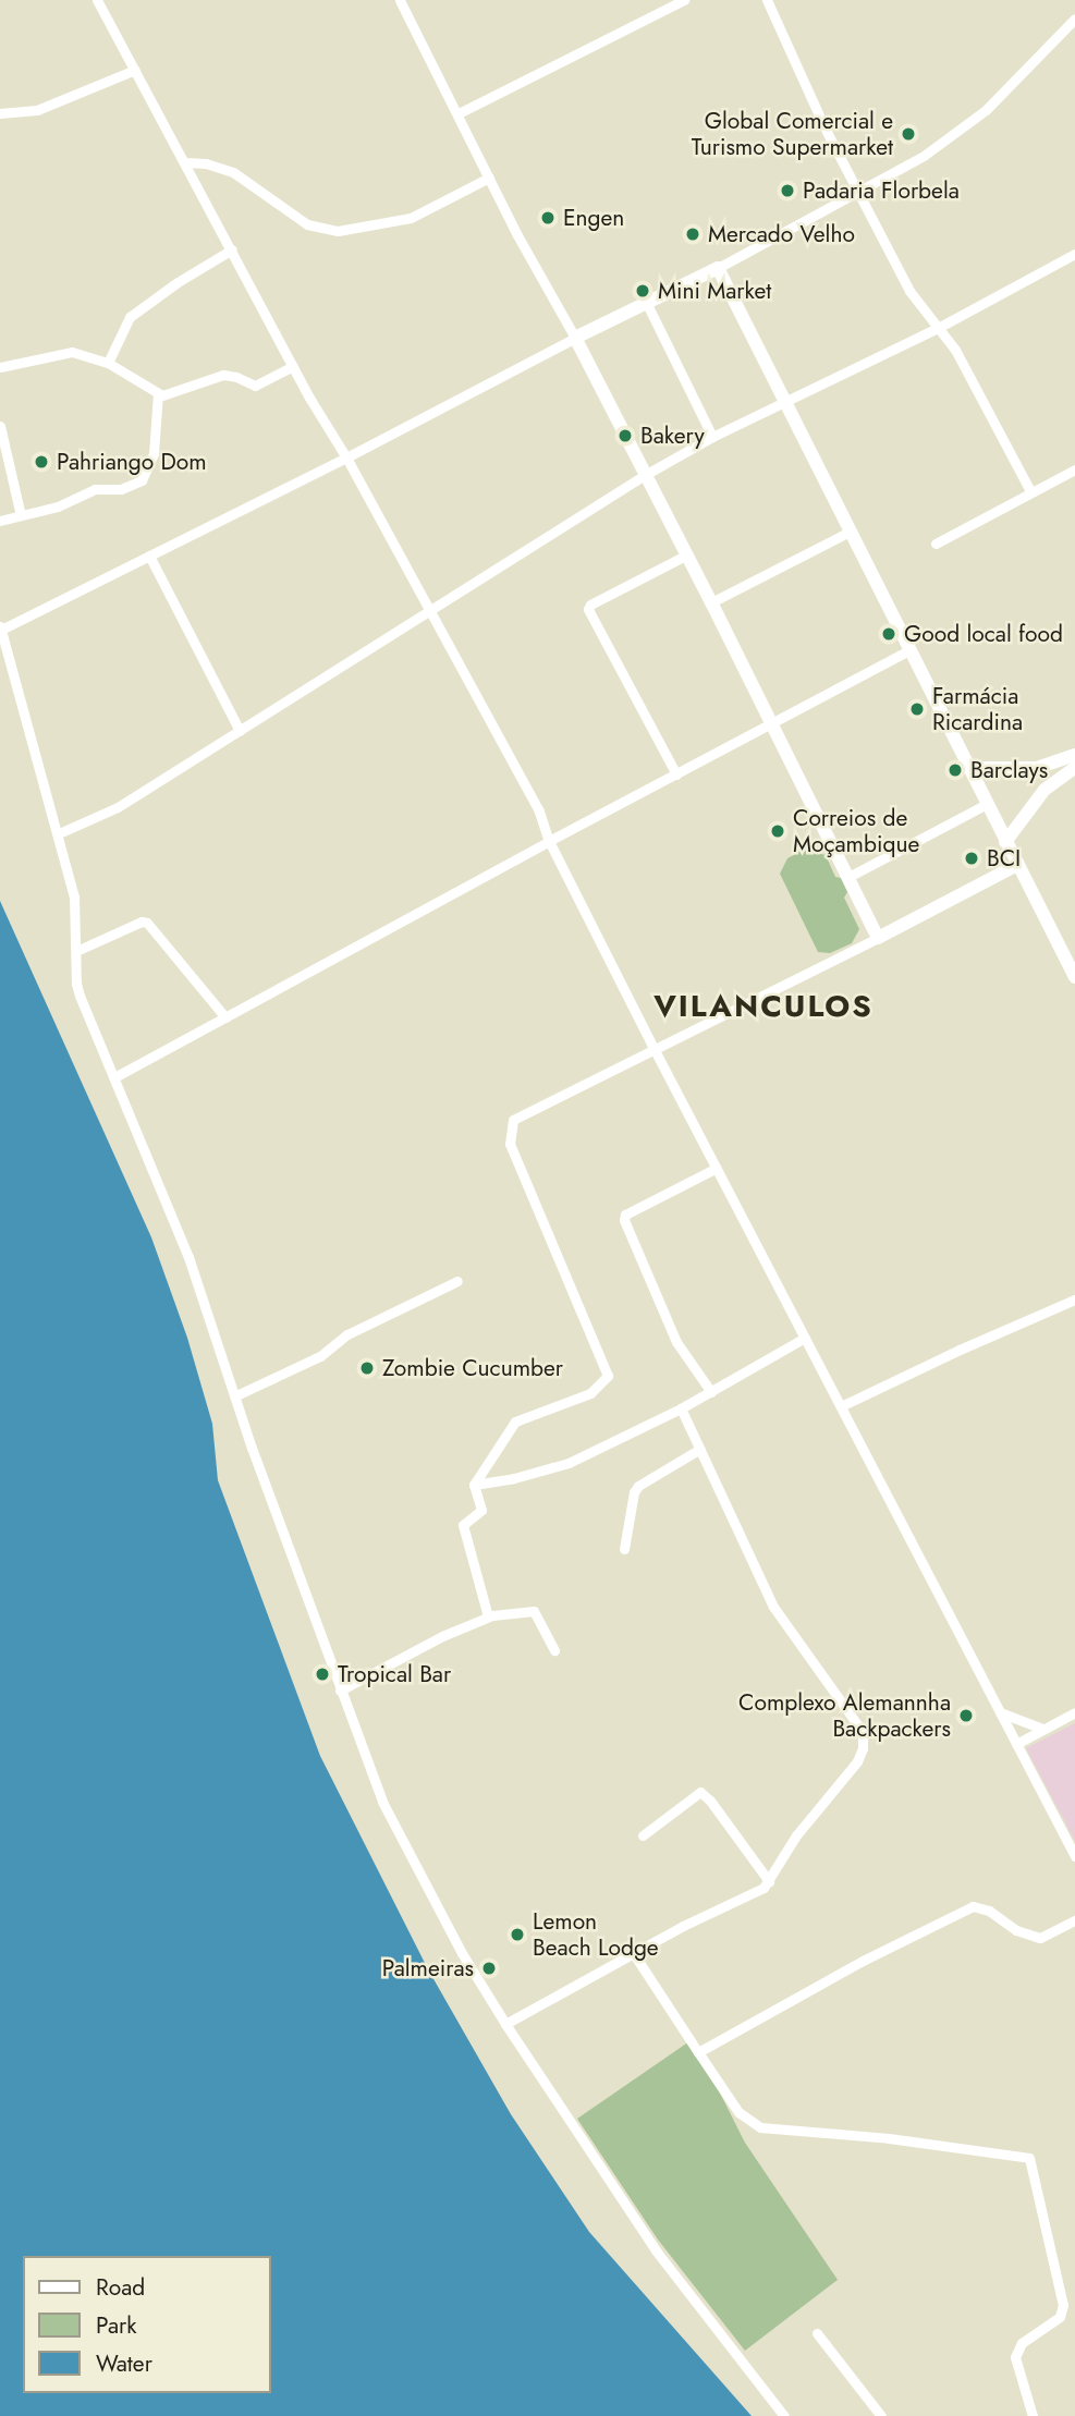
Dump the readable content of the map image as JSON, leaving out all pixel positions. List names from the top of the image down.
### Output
{
  "districts": ["VILANCULOS"],
  "places": [
    "Global Comercial e Turismo Supermarket",
    "Padaria Florbela",
    "Engen",
    "Mercado Velho",
    "Mini Market",
    "Bakery",
    "Pahriango Dom",
    "Good local food",
    "Farmácia Ricardina",
    "Barclays",
    "Correios de Moçambique",
    "BCI",
    "Zombie Cucumber",
    "Tropical Bar",
    "Complexo Alemannha Backpackers",
    "Lemon Beach Lodge",
    "Palmeiras"
  ],
  "legend": ["Road", "Park", "Water"]
}
